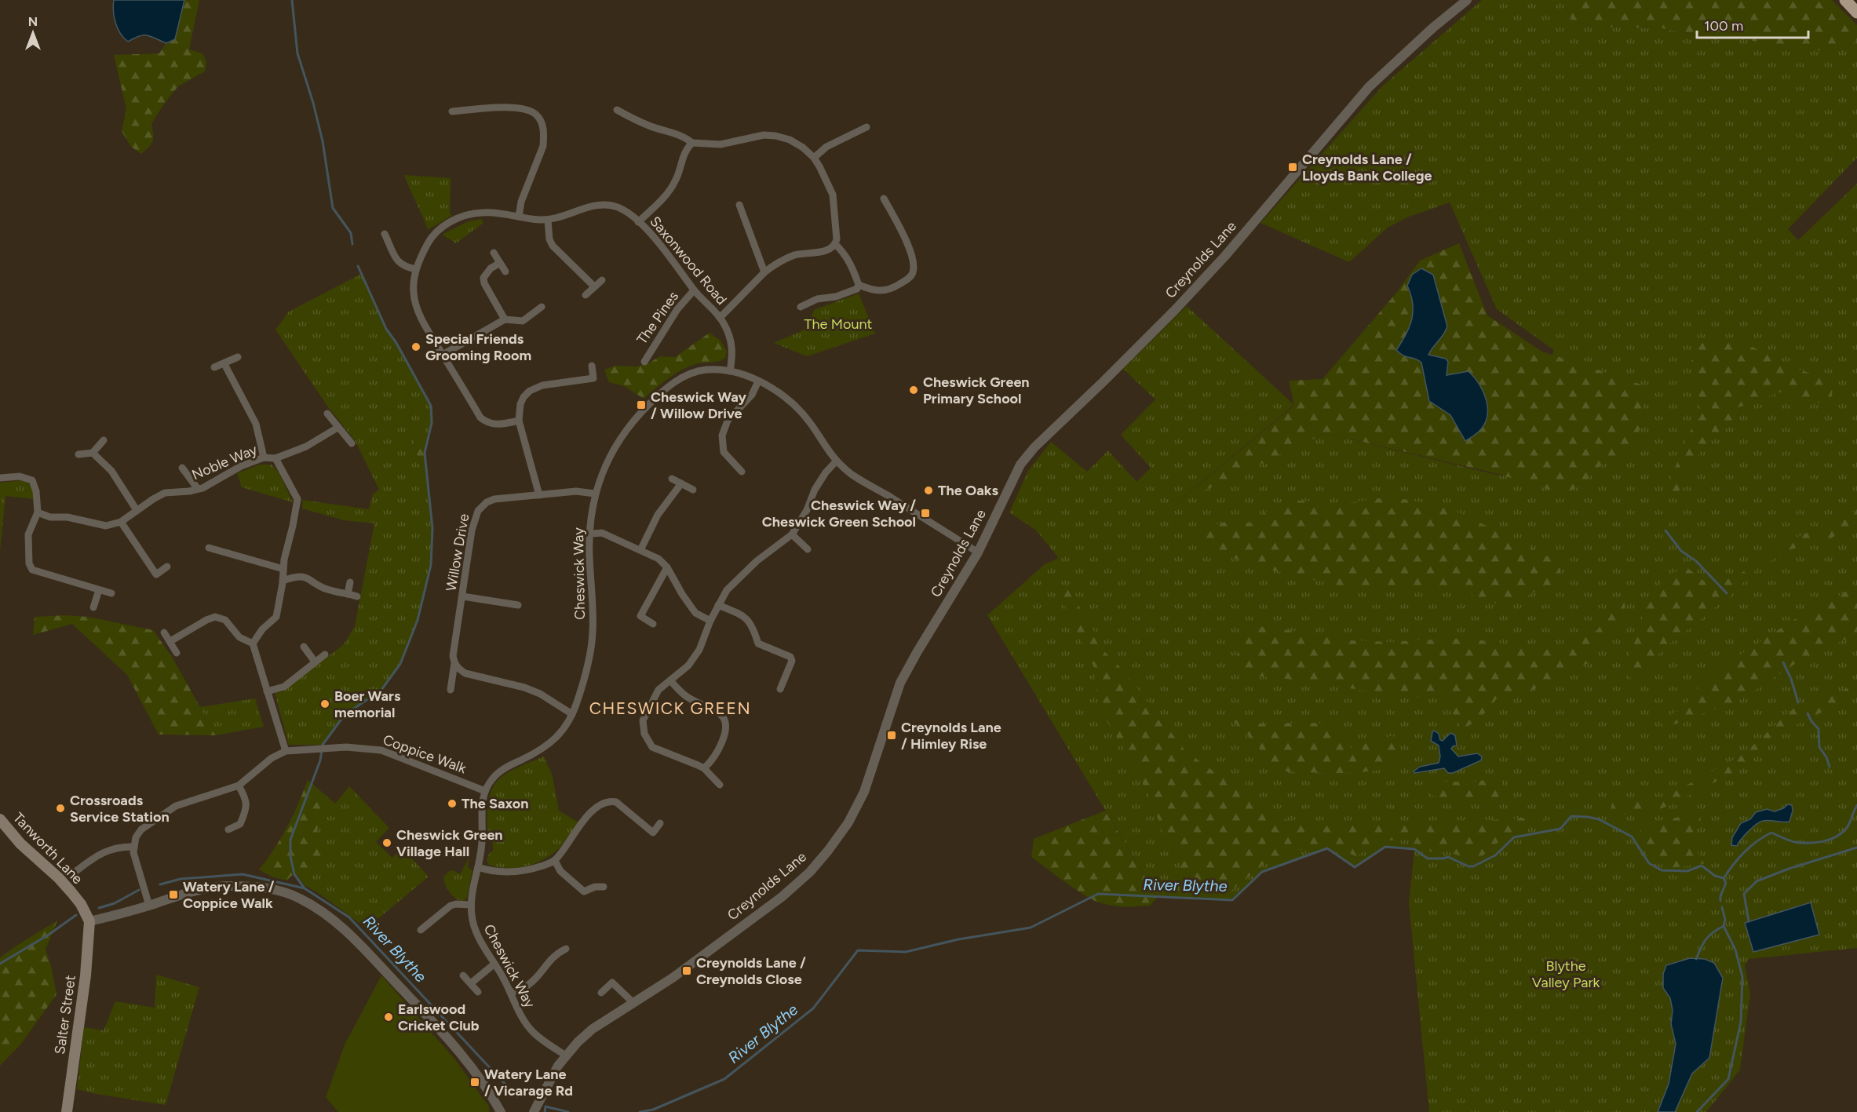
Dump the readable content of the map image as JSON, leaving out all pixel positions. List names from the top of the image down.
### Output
{
  "streets": {
    "main road": ["Tanworth Lane", "Salter Street"],
    "street": [
      "Creynolds Lane",
      "Saxonwood Road",
      "The Pines",
      "Noble Way",
      "Willow Drive",
      "Cheswick Way",
      "Coppice Walk"
    ]
  },
  "crossings": [
    ["Creynolds Lane", "Cheswick Way"],
    ["Saxonwood Road", "The Pines"],
    ["Saxonwood Road", "Cheswick Way"],
    ["Willow Drive", "Cheswick Way"],
    ["Cheswick Way", "Coppice Walk"],
    ["Tanworth Lane", "Salter Street"]
  ],
  "districts": ["CHESWICK GREEN"],
  "water": ["River Blythe"],
  "parks": ["The Mount", "Blythe Valley Park"],
  "places": {
    "transit": [
      "Creynolds Lane / Lloyds Bank College",
      "Cheswick Way / Willow Drive",
      "Cheswick Way / Cheswick Green School",
      "Creynolds Lane / Himley Rise",
      "Watery Lane / Coppice Walk",
      "Creynolds Lane / Creynolds Close",
      "Watery Lane / Vicarage Rd"
    ],
    "other": [
      "Special Friends Grooming Room",
      "Cheswick Green Primary School",
      "The Oaks",
      "Boer Wars memorial",
      "The Saxon",
      "Crossroads Service Station",
      "Cheswick Green Village Hall",
      "Earlswood Cricket Club"
    ]
  },
  "scale_bar": "100 m",
  "north": "top"
}
